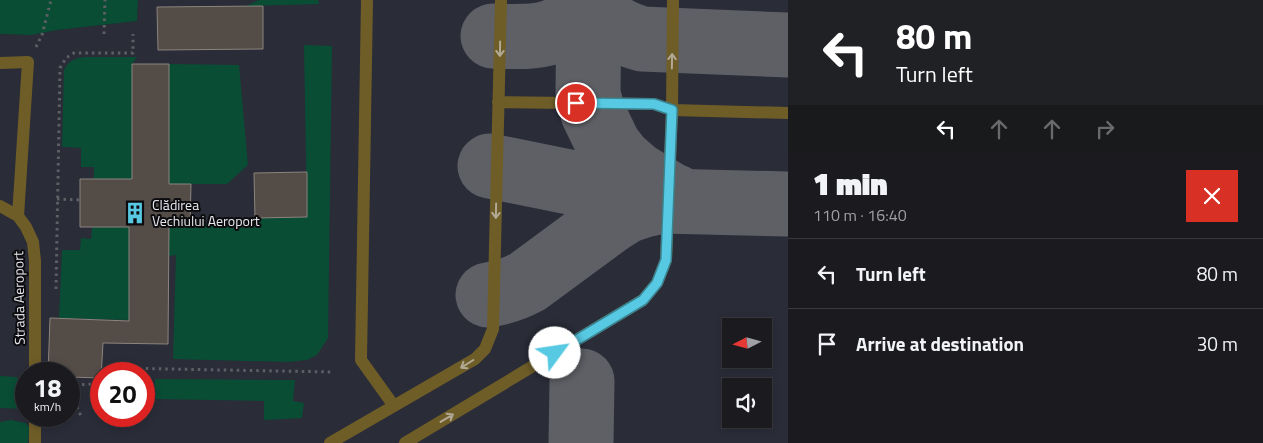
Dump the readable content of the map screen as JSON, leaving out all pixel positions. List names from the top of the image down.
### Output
{
  "streets": {
    "street": ["Strada Aeroport"]
  },
  "places": {
    "building": ["Clădirea Vechiului Aeroport"]
  },
  "north": "left",
  "page": {
    "turn": ["80 m", "Turn left"],
    "heading": ["1 min", "110 m · 16:40"],
    "list": [
      {
        "name": "Turn left",
        "value": "80 m"
      },
      {
        "name": "Arrive at destination",
        "value": "30 m"
      }
    ],
    "speed": "18 km/h",
    "limit": "20"
  }
}
